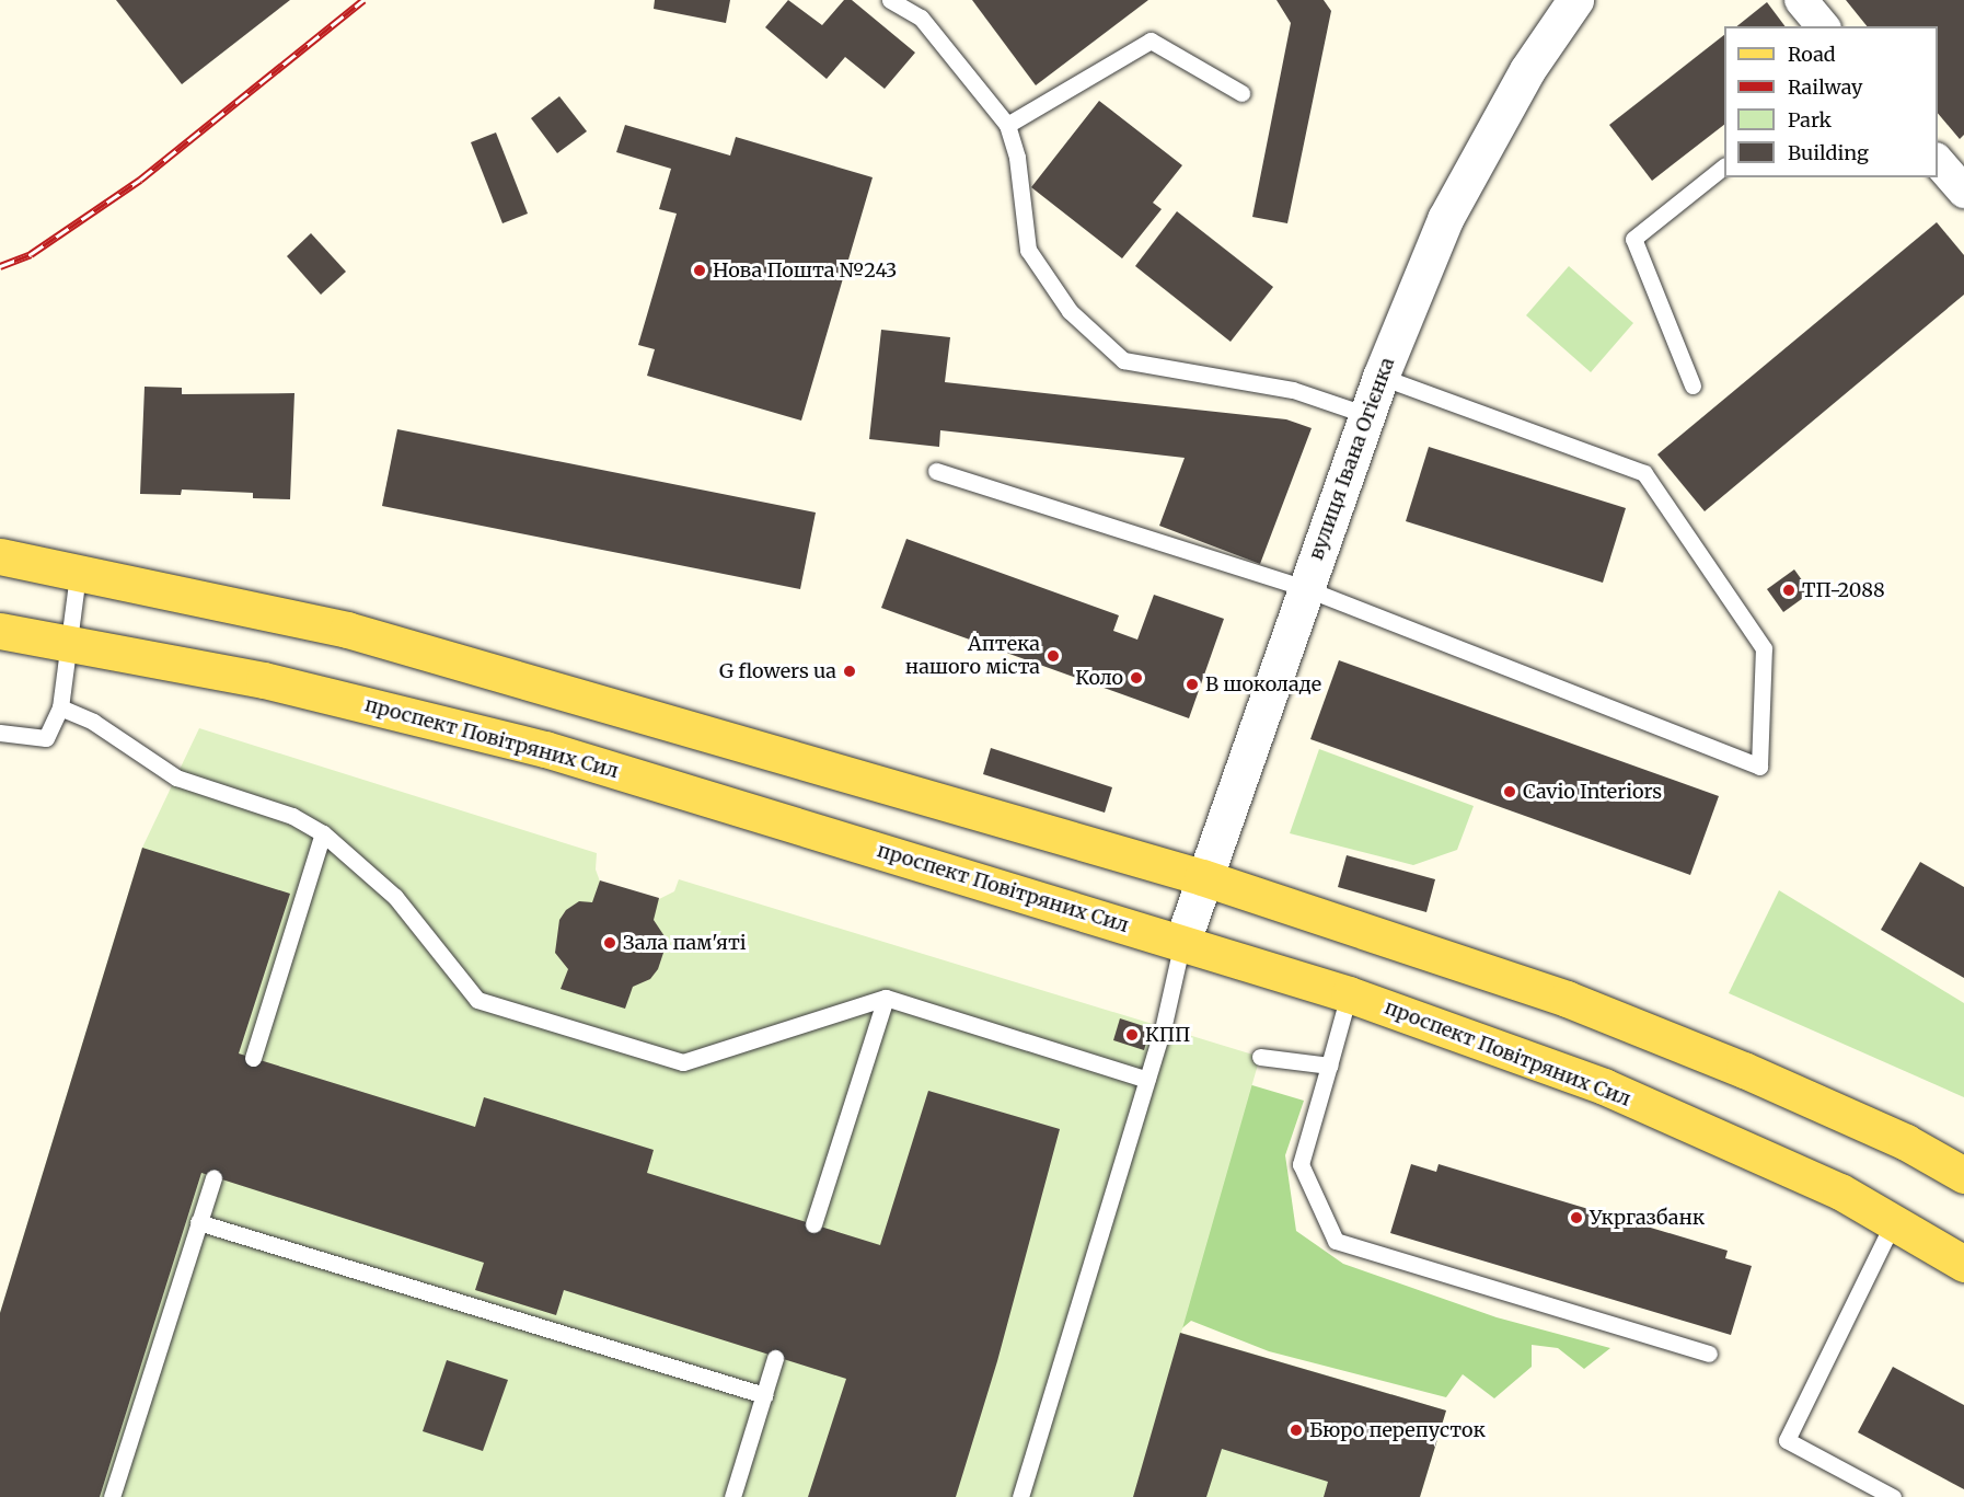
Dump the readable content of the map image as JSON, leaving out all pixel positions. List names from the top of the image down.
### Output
{
  "streets": {
    "main road": ["проспект Повітряних Сил"],
    "street": ["вулиця Івана Огієнка"]
  },
  "crossings": [
    ["вулиця Івана Огієнка", "проспект Повітряних Сил"]
  ],
  "places": [
    "Нова Пошта №243",
    "ТП-2088",
    "Аптека нашого міста",
    "G flowers ua",
    "Коло",
    "В шоколаде",
    "Cavio Interiors",
    "Зала пам'яті",
    "КПП",
    "Укргазбанк",
    "Бюро перепусток"
  ],
  "legend": [
    "Road",
    "Railway",
    "Park",
    "Building"
  ]
}
